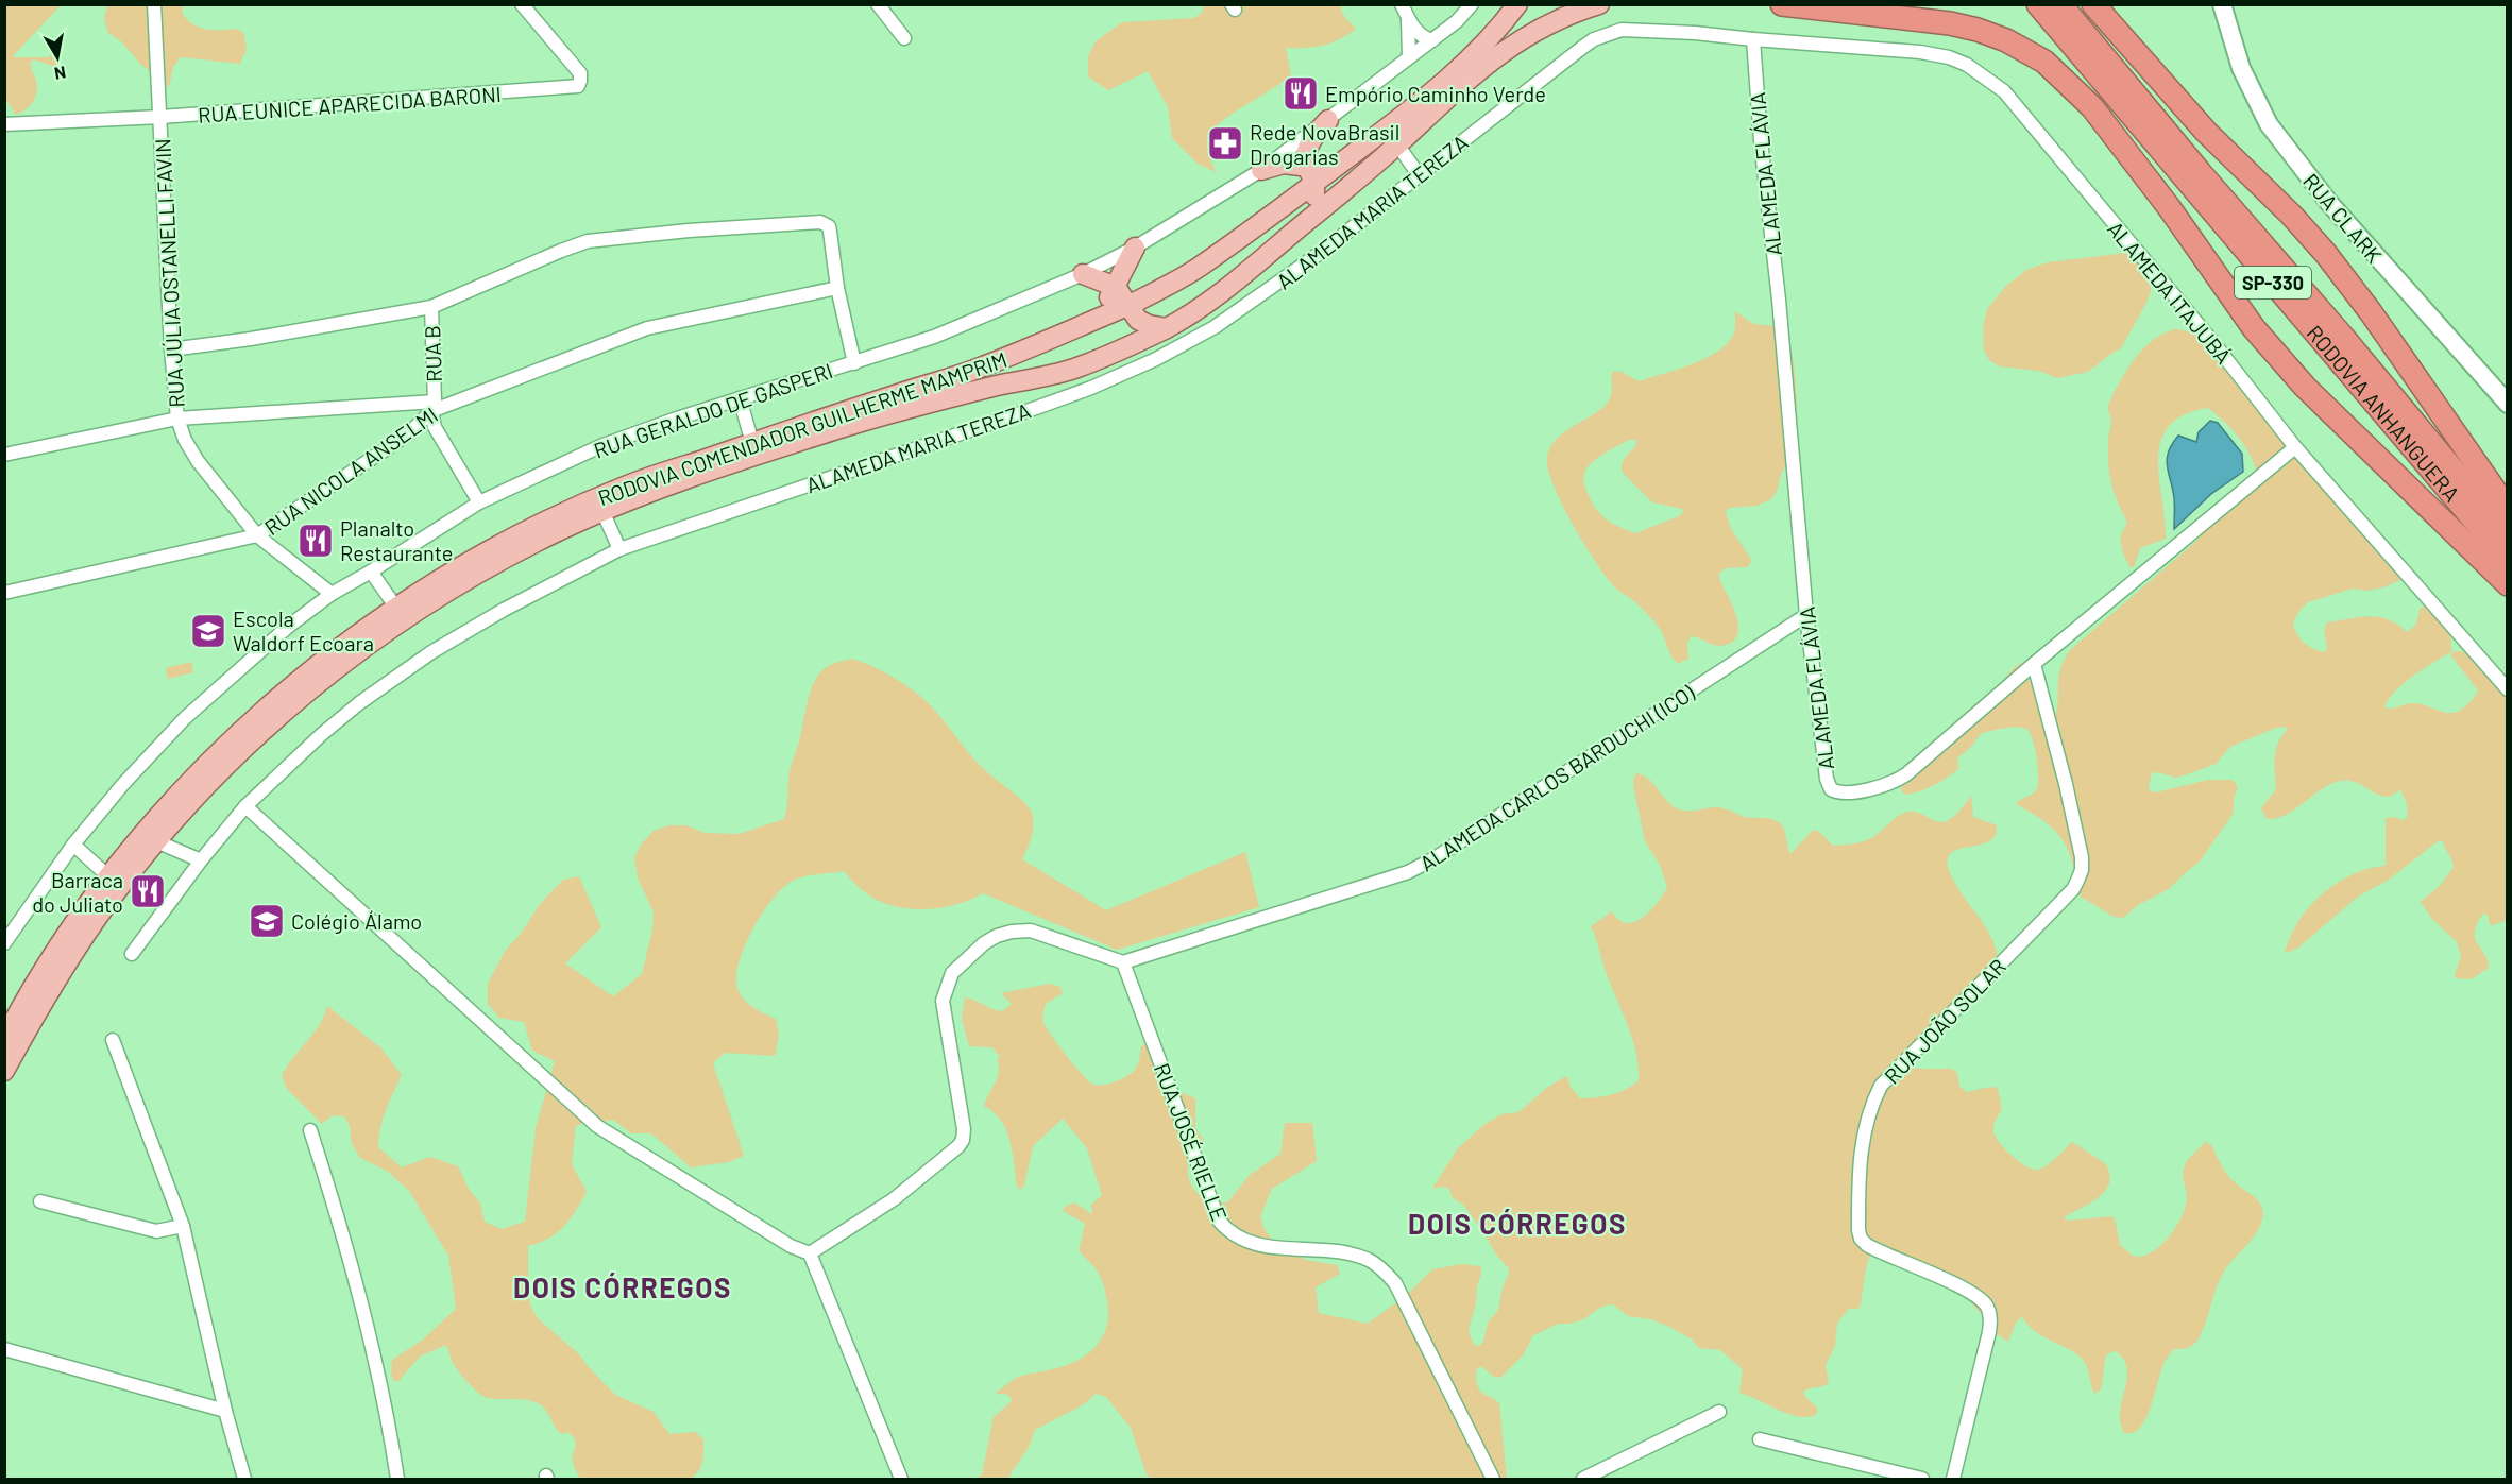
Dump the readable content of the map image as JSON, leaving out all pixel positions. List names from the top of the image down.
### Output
{
  "streets": {
    "highway": ["SP-330", "RODOVIA ANHANGUERA"],
    "main road": ["RODOVIA COMENDADOR GUILHERME MAMPRIM"],
    "street": [
      "RUA EUNICE APARECIDA BARONI",
      "ALAMEDA FLÁVIA",
      "ALAMEDA MARIA TEREZA",
      "RUA CLARK",
      "RUA JÚLIA OSTANELLI FAVIN",
      "ALAMEDA ITAJUBÁ",
      "RUA B",
      "RUA GERALDO DE GASPERI",
      "RUA NICOLA ANSELMI",
      "ALAMEDA CARLOS BARDUCHI (ICO)",
      "RUA JOÃO SOLAR",
      "RUA JOSÉ RIELLE"
    ]
  },
  "crossings": [
    ["RUA EUNICE APARECIDA BARONI", "RUA JÚLIA OSTANELLI FAVIN"],
    ["ALAMEDA FLÁVIA", "ALAMEDA MARIA TEREZA"],
    ["ALAMEDA FLÁVIA", "ALAMEDA ITAJUBÁ"],
    ["ALAMEDA FLÁVIA", "ALAMEDA CARLOS BARDUCHI (ICO)"],
    ["ALAMEDA FLÁVIA", "RUA JOÃO SOLAR"],
    ["ALAMEDA MARIA TEREZA", "ALAMEDA ITAJUBÁ"],
    ["RUA JÚLIA OSTANELLI FAVIN", "RUA GERALDO DE GASPERI"],
    ["RUA JÚLIA OSTANELLI FAVIN", "RUA NICOLA ANSELMI"],
    ["RUA B", "RUA GERALDO DE GASPERI"],
    ["RUA B", "RUA NICOLA ANSELMI"],
    ["ALAMEDA CARLOS BARDUCHI (ICO)", "RUA JOSÉ RIELLE"]
  ],
  "districts": ["DOIS CÓRREGOS", "DOIS CÓRREGOS"],
  "places": {
    "restaurant": ["Empório Caminho Verde", "Planalto Restaurante", "Barraca do Juliato"],
    "pharmacy": ["Rede NovaBrasil Drogarias"],
    "school or university": ["Escola Waldorf Ecoara", "Colégio Álamo"]
  },
  "north": "bottom"
}
